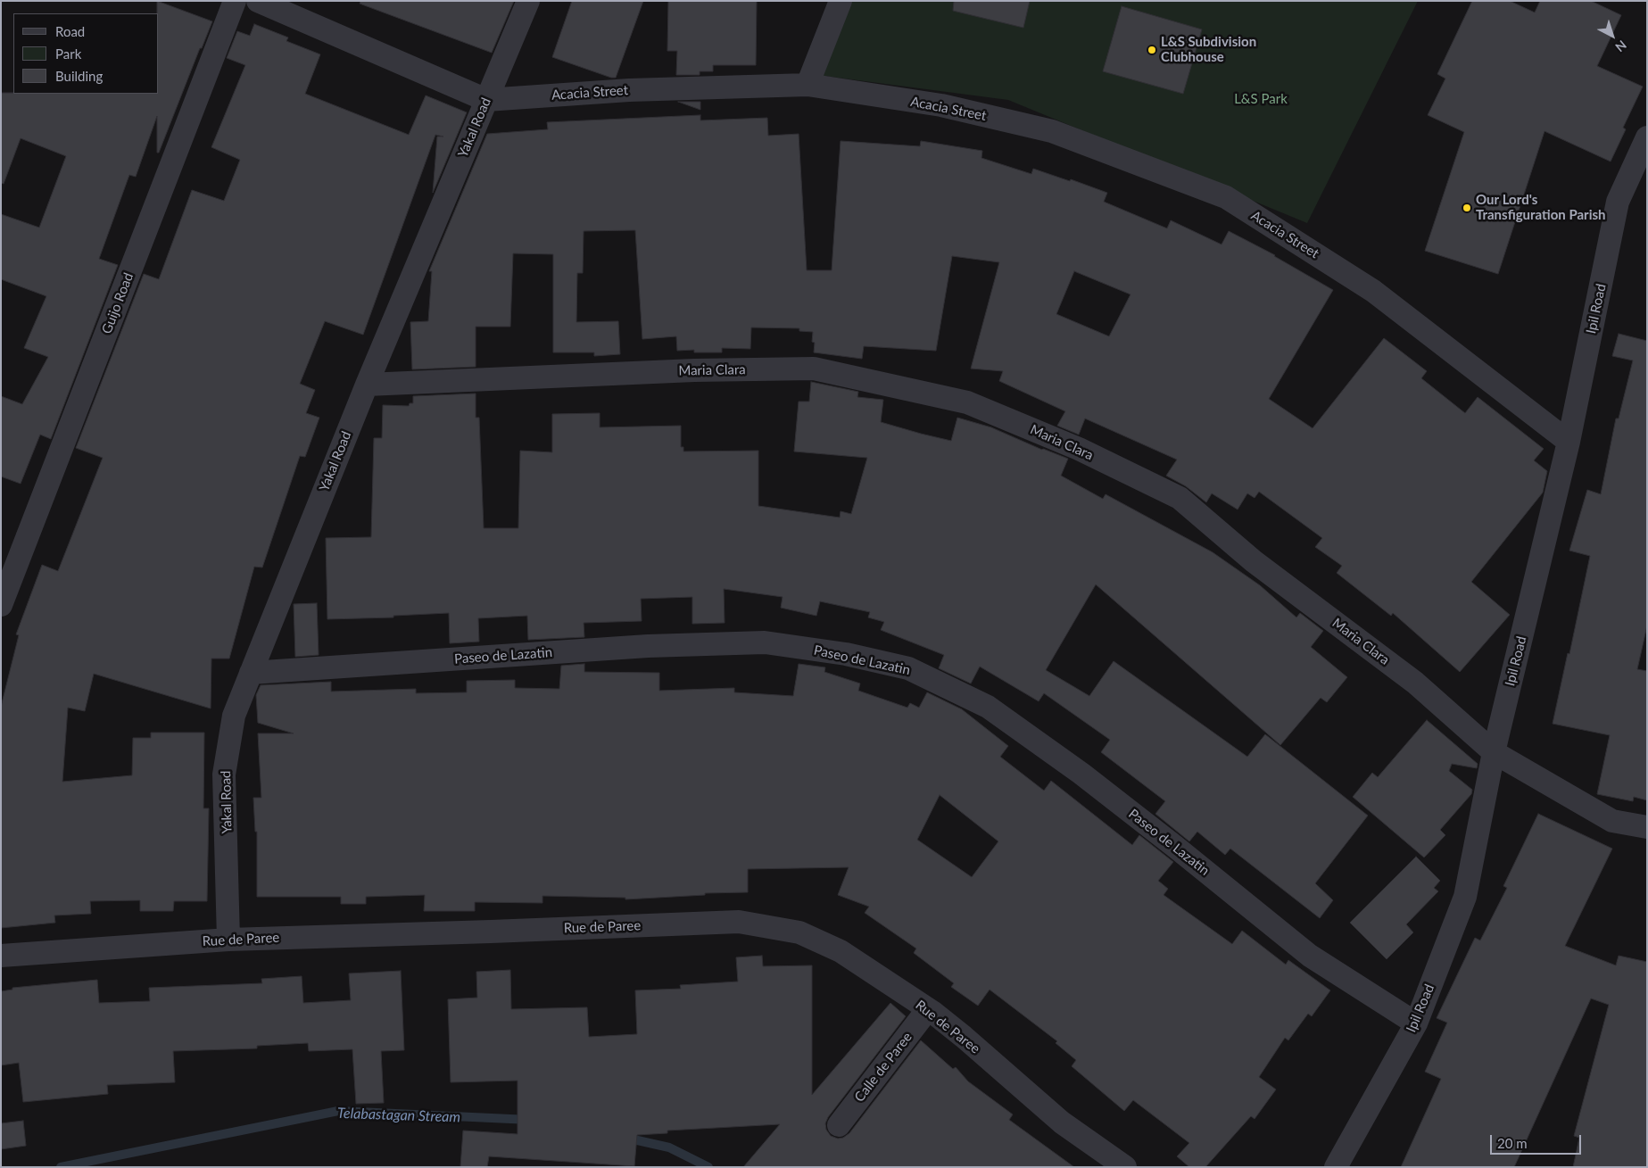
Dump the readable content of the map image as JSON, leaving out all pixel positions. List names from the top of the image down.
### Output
{
  "streets": {
    "street": [
      "Acacia Street",
      "Yakal Road",
      "Guijo Road",
      "Ipil Road",
      "Maria Clara",
      "Paseo de Lazatin",
      "Rue de Paree",
      "Calle de Paree"
    ]
  },
  "crossings": [
    ["Acacia Street", "Yakal Road"],
    ["Acacia Street", "Ipil Road"],
    ["Yakal Road", "Maria Clara"],
    ["Yakal Road", "Paseo de Lazatin"],
    ["Yakal Road", "Rue de Paree"],
    ["Ipil Road", "Maria Clara"],
    ["Ipil Road", "Paseo de Lazatin"],
    ["Rue de Paree", "Calle de Paree"]
  ],
  "water": ["Telabastagan Stream"],
  "parks": ["L&S Park"],
  "places": ["L&S Subdivision Clubhouse", "Our Lord's Transfiguration Parish"],
  "legend": ["Road", "Park", "Building"],
  "scale_bar": "20 m",
  "north": "bottom right"
}
